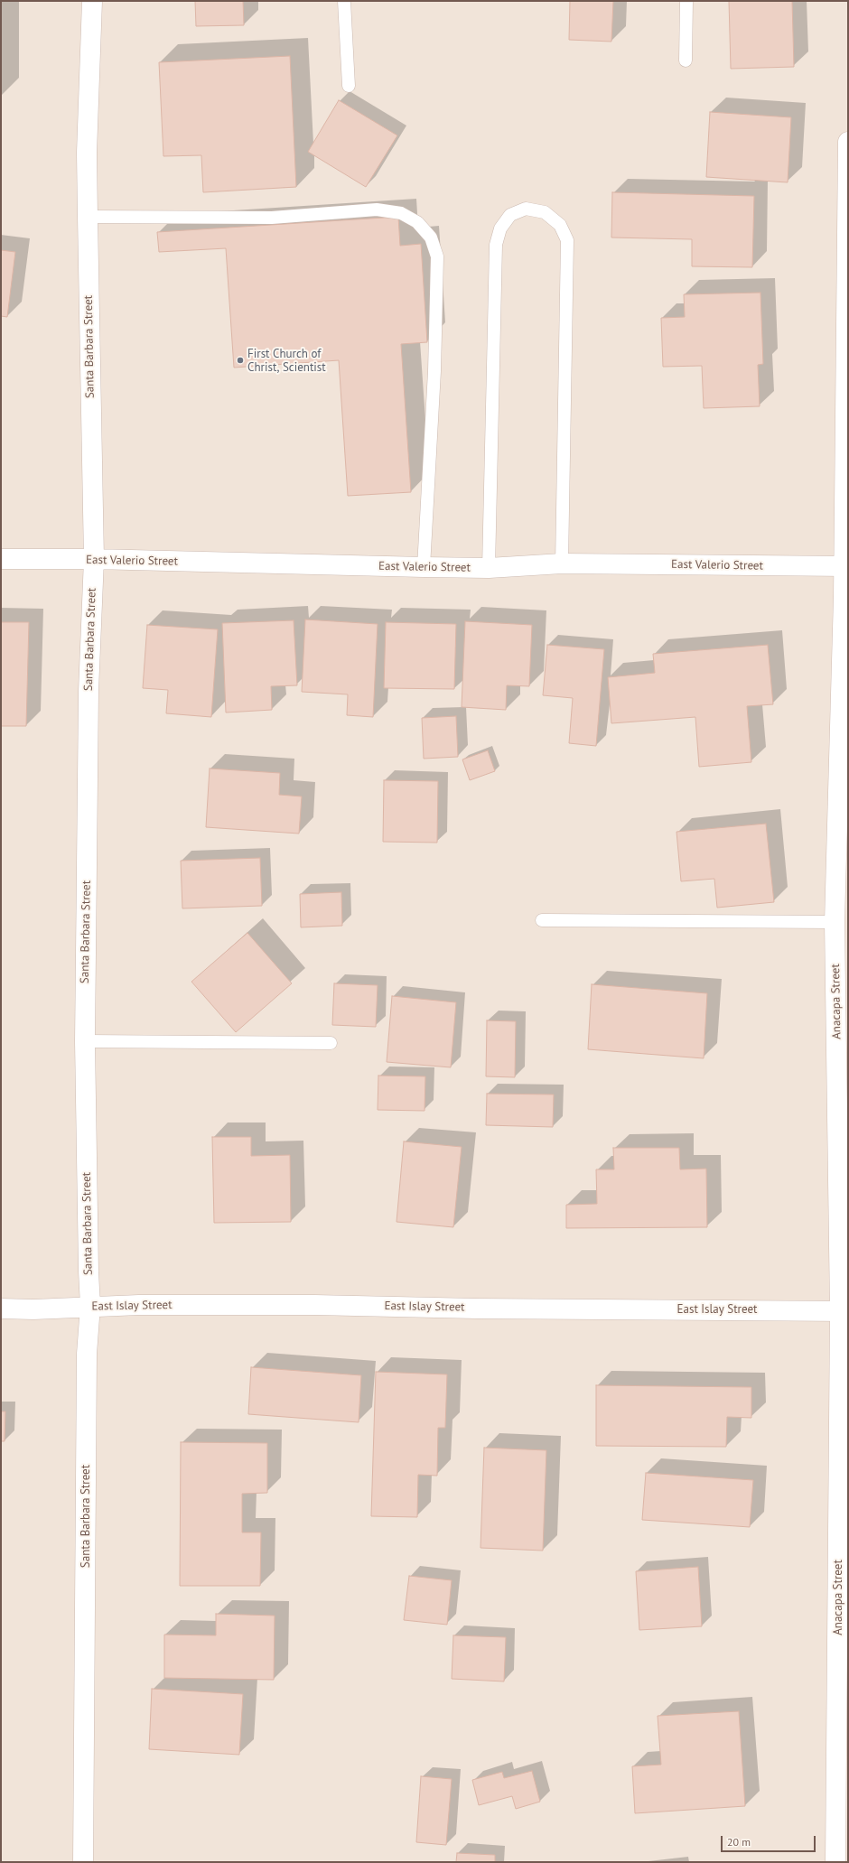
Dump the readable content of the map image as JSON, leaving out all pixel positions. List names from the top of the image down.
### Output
{
  "streets": {
    "street": [
      "Santa Barbara Street",
      "East Valerio Street",
      "Anacapa Street",
      "East Islay Street"
    ]
  },
  "crossings": [
    ["Santa Barbara Street", "East Valerio Street"],
    ["Santa Barbara Street", "East Islay Street"],
    ["East Valerio Street", "Anacapa Street"],
    ["Anacapa Street", "East Islay Street"]
  ],
  "places": ["First Church of Christ, Scientist"],
  "scale_bar": "20 m"
}
